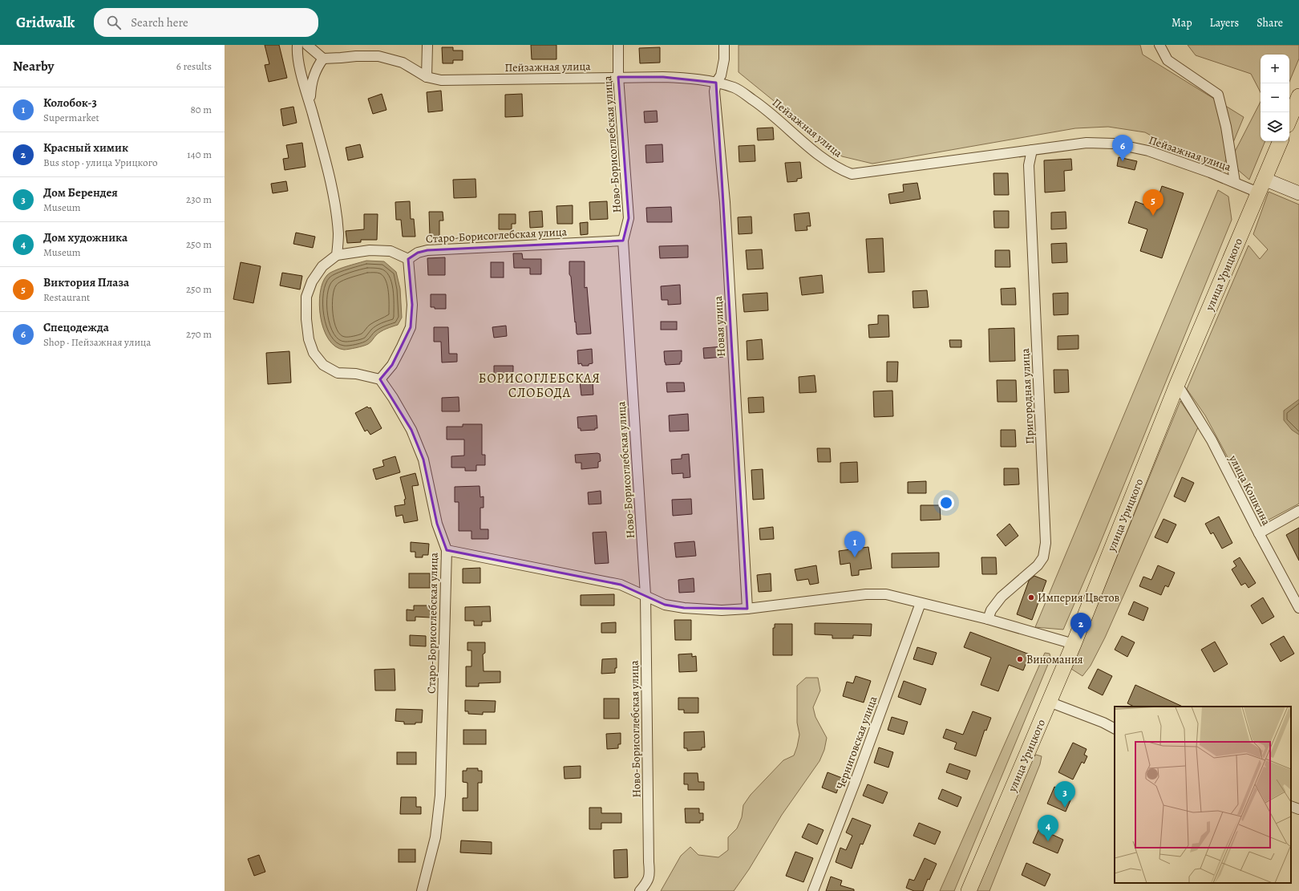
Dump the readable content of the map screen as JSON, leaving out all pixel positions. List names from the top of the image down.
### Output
{
  "streets": {
    "main road": ["улица Урицкого"],
    "street": [
      "Пейзажная улица",
      "Ново-Борисоглебская улица",
      "Старо-Борисоглебская улица",
      "Новая улица",
      "Пригородная улица",
      "улица Кошкина",
      "Черниговская улица"
    ]
  },
  "crossings": [
    ["Пейзажная улица", "Ново-Борисоглебская улица"],
    ["Пейзажная улица", "улица Урицкого"],
    ["Пейзажная улица", "Новая улица"],
    ["Пейзажная улица", "Пригородная улица"],
    ["Ново-Борисоглебская улица", "Старо-Борисоглебская улица"],
    ["улица Урицкого", "улица Кошкина"]
  ],
  "districts": ["БОРИСОГЛЕБСКАЯ СЛОБОДА"],
  "places": ["Империя Цветов", "Виномания"],
  "page": {
    "header": "Gridwalk",
    "search": "Search here",
    "nav": ["Map", "Layers", "Share"],
    "heading": ["Nearby", "6 results"],
    "map_buttons": ["+", "−"],
    "list": [
      {
        "mark": "1",
        "name": "Колобок-3",
        "note": "Supermarket",
        "value": "80 m"
      },
      {
        "mark": "2",
        "name": "Красный химик",
        "note": "Bus stop · улица Урицкого",
        "value": "140 m"
      },
      {
        "mark": "3",
        "name": "Дом Берендея",
        "note": "Museum",
        "value": "230 m"
      },
      {
        "mark": "4",
        "name": "Дом художника",
        "note": "Museum",
        "value": "250 m"
      },
      {
        "mark": "5",
        "name": "Виктория Плаза",
        "note": "Restaurant",
        "value": "250 m"
      },
      {
        "mark": "6",
        "name": "Спецодежда",
        "note": "Shop · Пейзажная улица",
        "value": "270 m"
      }
    ],
    "pins": [
      "6",
      "5",
      "1",
      "2",
      "3",
      "4"
    ]
  }
}
